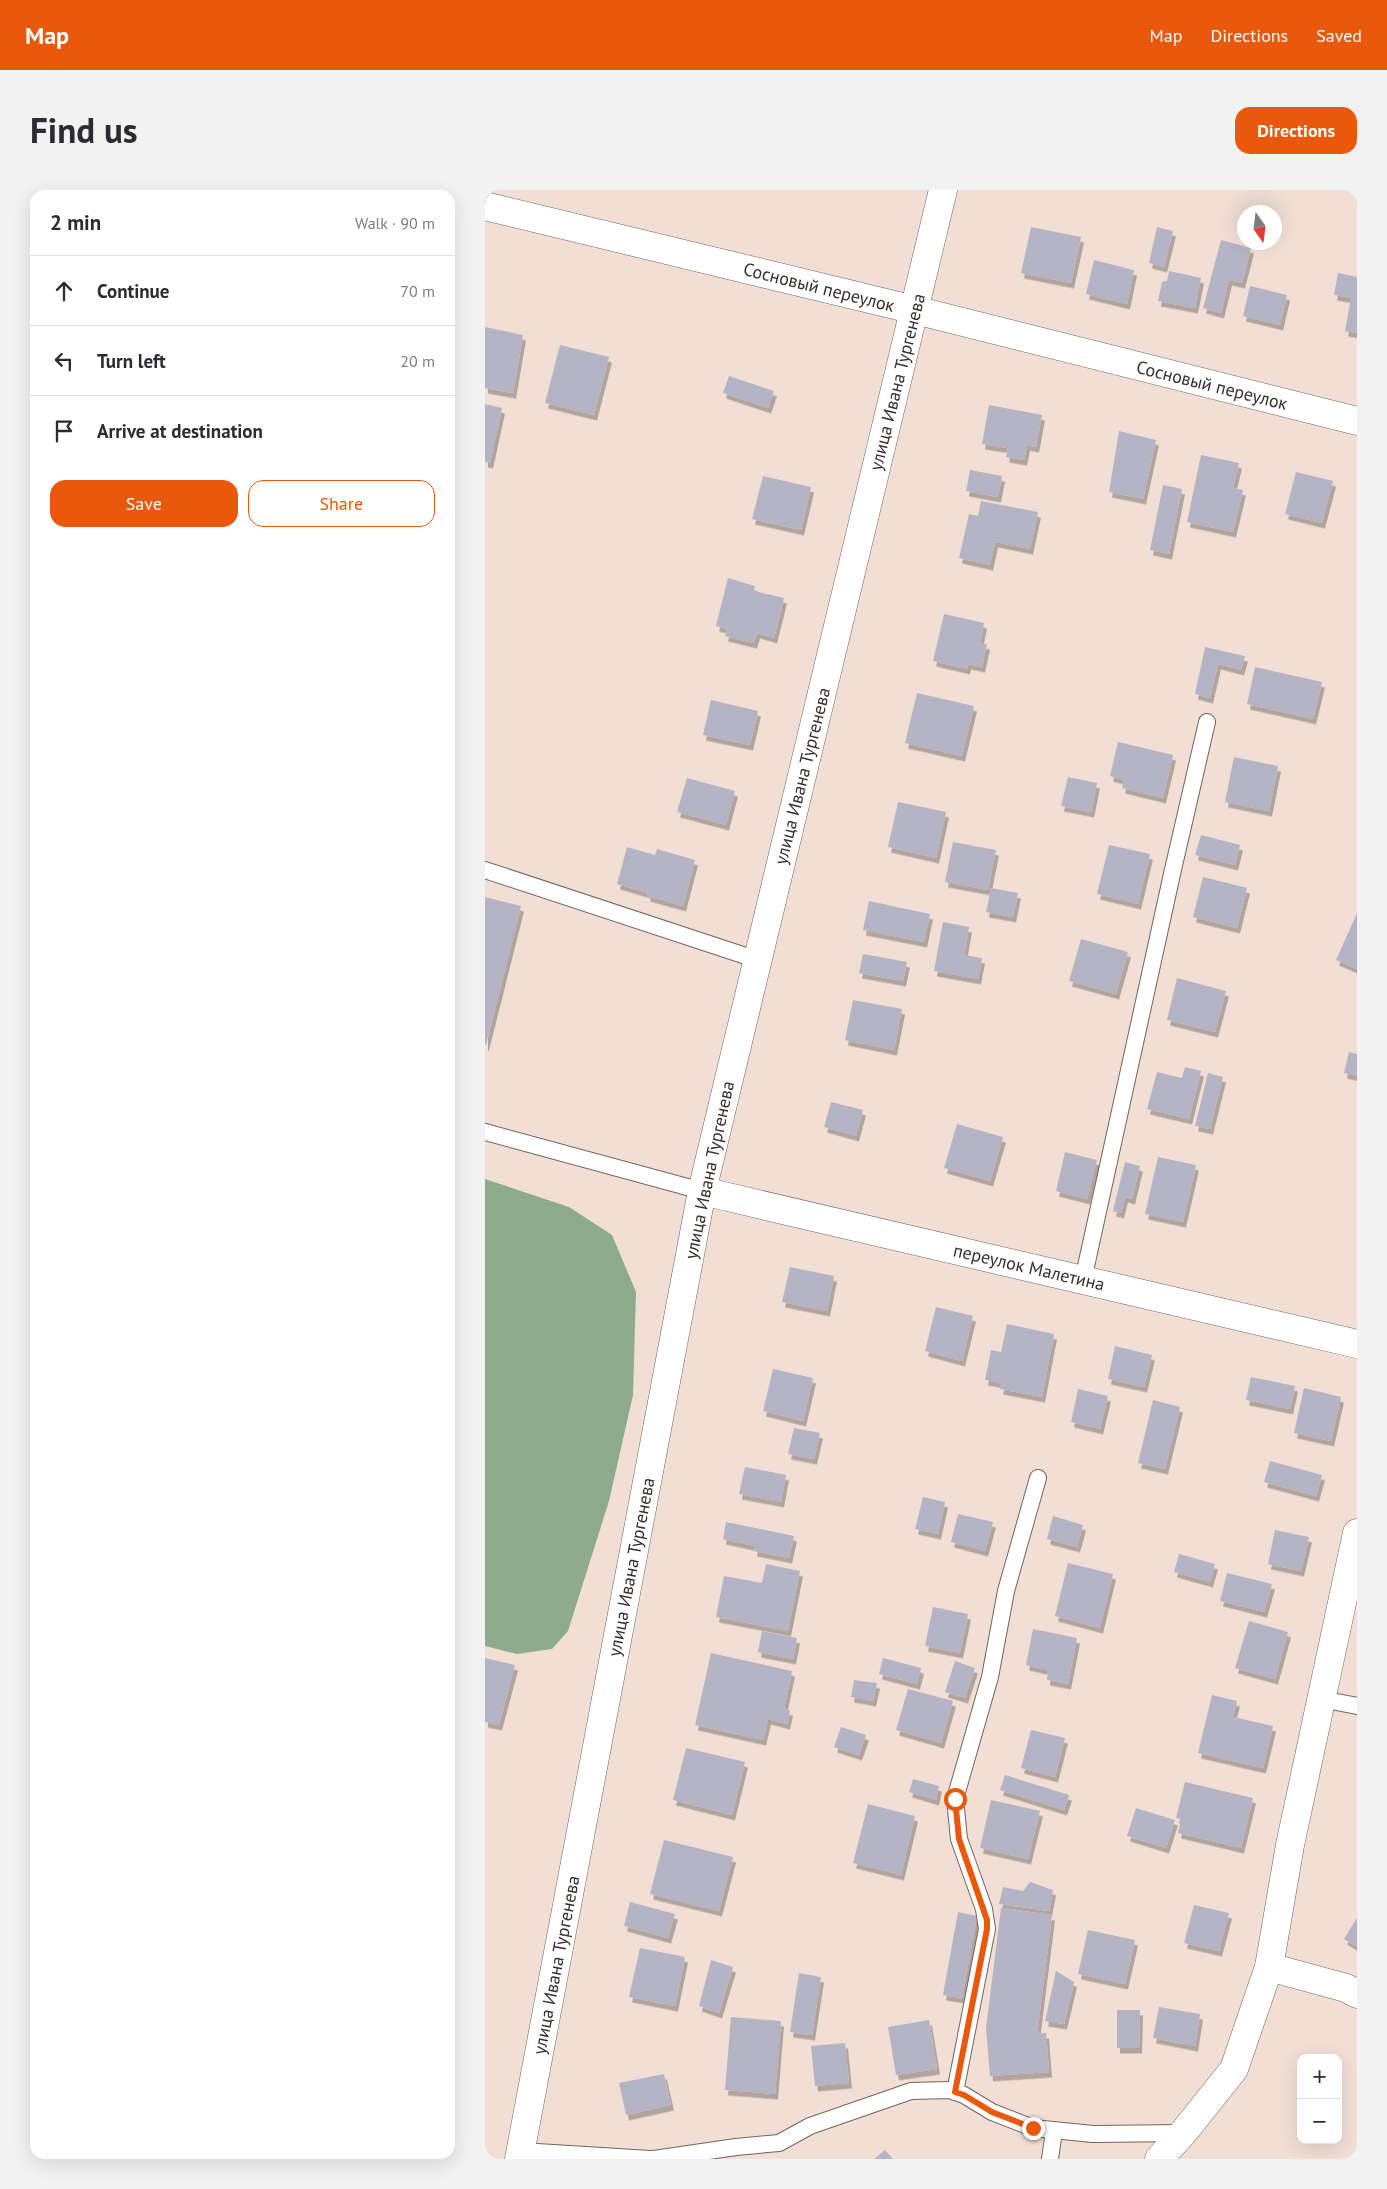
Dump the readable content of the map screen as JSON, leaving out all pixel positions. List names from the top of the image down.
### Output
{
  "streets": {
    "street": ["Сосновый переулок", "улица Ивана Тургенева", "переулок Малетина"]
  },
  "crossings": [
    ["Сосновый переулок", "улица Ивана Тургенева"],
    ["улица Ивана Тургенева", "переулок Малетина"]
  ],
  "north": "bottom",
  "page": {
    "header": "Map",
    "nav": ["Map", "Directions", "Saved"],
    "title": "Find us",
    "buttons": [
      "Directions",
      ["Save", "Share"]
    ],
    "heading": ["2 min", "Walk · 90 m"],
    "list": [
      ["Continue", "70 m"],
      ["Turn left", "20 m"],
      "Arrive at destination"
    ],
    "map_buttons": ["+", "−"]
  }
}
